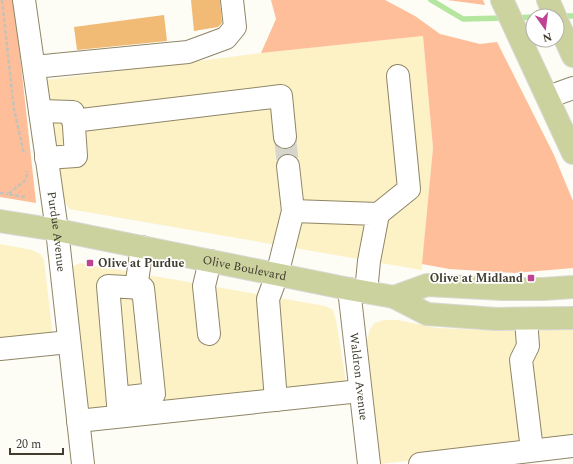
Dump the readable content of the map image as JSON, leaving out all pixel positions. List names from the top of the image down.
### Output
{
  "streets": {
    "main road": ["Olive Boulevard"],
    "street": ["Purdue Avenue", "Waldron Avenue"]
  },
  "crossings": [
    ["Purdue Avenue", "Olive Boulevard"],
    ["Olive Boulevard", "Waldron Avenue"]
  ],
  "places": {
    "transit": ["Olive at Purdue", "Olive at Midland"]
  },
  "scale_bar": "20 m",
  "north": "bottom"
}
